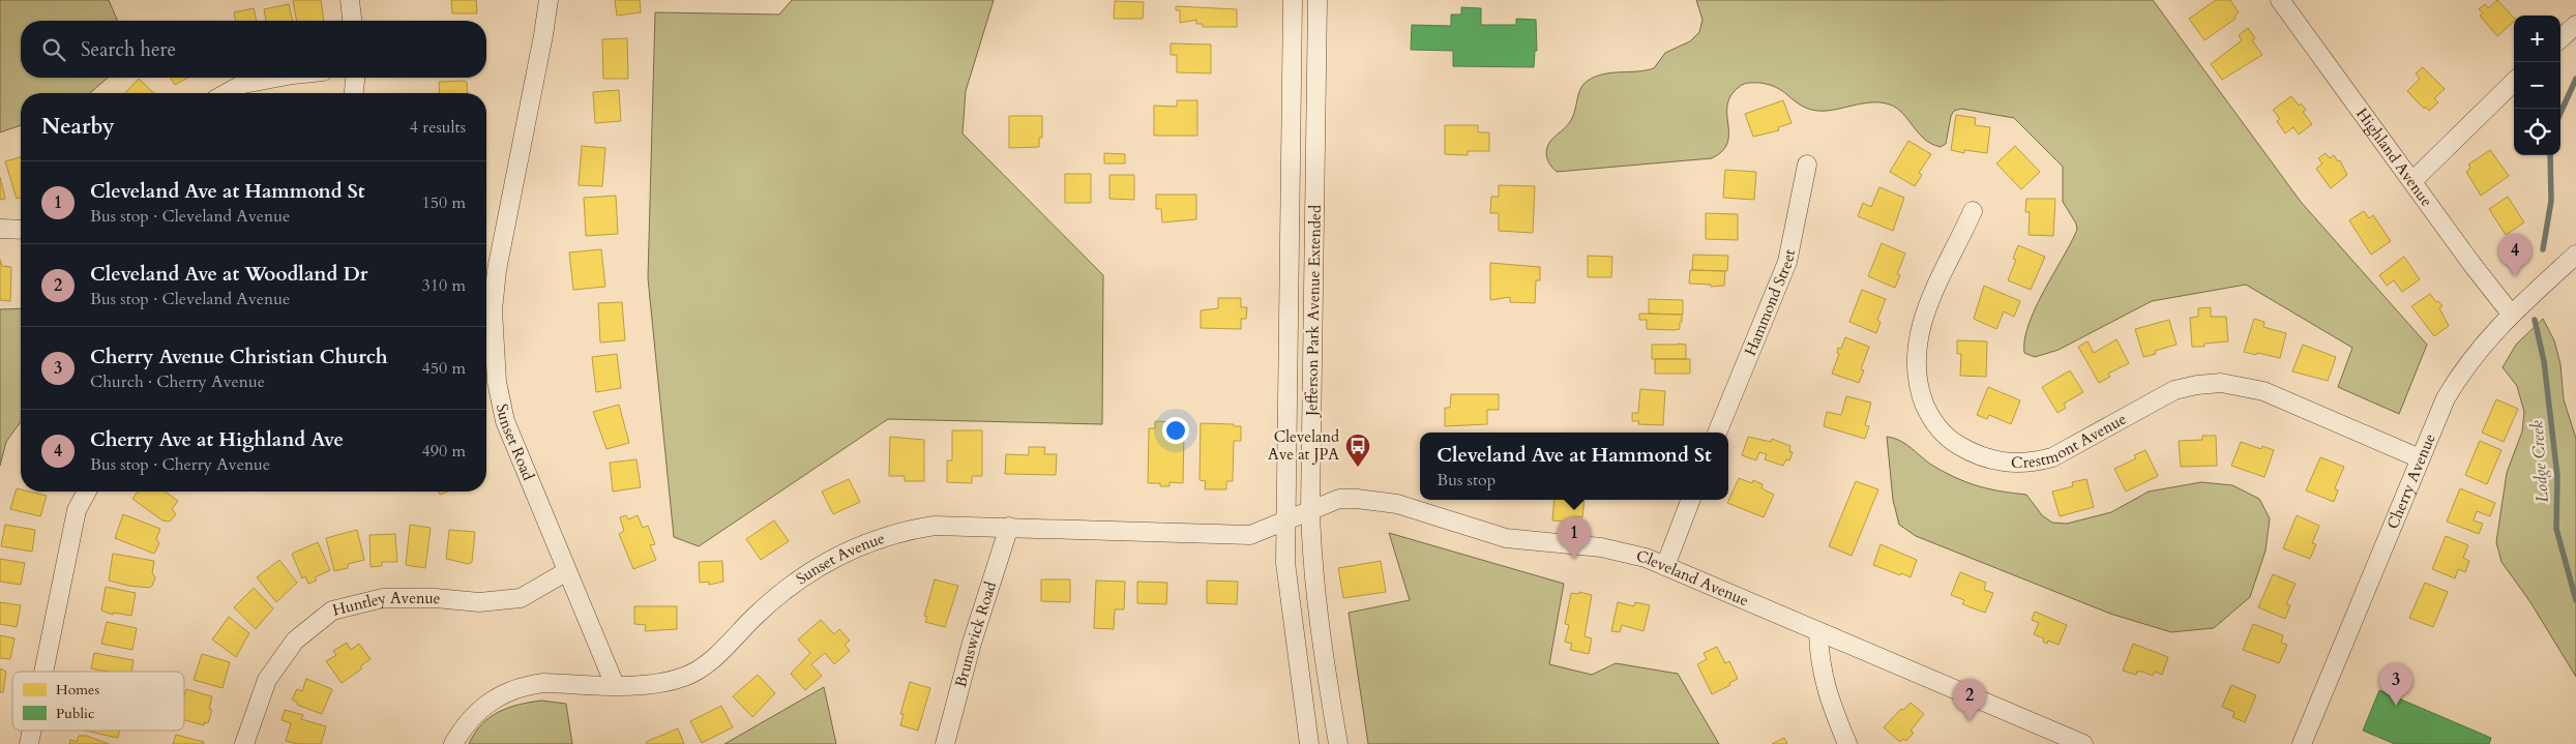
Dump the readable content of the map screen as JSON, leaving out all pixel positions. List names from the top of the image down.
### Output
{
  "streets": {
    "street": [
      "Highland Avenue",
      "Hammond Street",
      "Jefferson Park Avenue Extended",
      "Crestmont Avenue",
      "Sunset Road",
      "Cherry Avenue",
      "Sunset Avenue",
      "Cleveland Avenue",
      "Huntley Avenue",
      "Brunswick Road"
    ]
  },
  "crossings": [
    ["Highland Avenue", "Cherry Avenue"],
    ["Jefferson Park Avenue Extended", "Sunset Avenue"],
    ["Jefferson Park Avenue Extended", "Cleveland Avenue"],
    ["Crestmont Avenue", "Cherry Avenue"],
    ["Sunset Road", "Sunset Avenue"],
    ["Sunset Road", "Huntley Avenue"],
    ["Sunset Avenue", "Cleveland Avenue"],
    ["Sunset Avenue", "Brunswick Road"]
  ],
  "water": ["Lodge Creek"],
  "places": {
    "bus stop": ["Cleveland Ave at JPA"]
  },
  "legend": ["Homes", "Public"],
  "page": {
    "map_buttons": ["+", "−"],
    "search": "Search here",
    "heading": ["Nearby", "4 results"],
    "list": [
      {
        "mark": "1",
        "name": "Cleveland Ave at Hammond St",
        "note": "Bus stop · Cleveland Avenue",
        "value": "150 m"
      },
      {
        "mark": "2",
        "name": "Cleveland Ave at Woodland Dr",
        "note": "Bus stop · Cleveland Avenue",
        "value": "310 m"
      },
      {
        "mark": "3",
        "name": "Cherry Avenue Christian Church",
        "note": "Church · Cherry Avenue",
        "value": "450 m"
      },
      {
        "mark": "4",
        "name": "Cherry Ave at Highland Ave",
        "note": "Bus stop · Cherry Avenue",
        "value": "490 m"
      }
    ],
    "pins": [
      "4",
      "1",
      "3",
      "2"
    ],
    "popup": ["Cleveland Ave at Hammond St", "Bus stop"]
  }
}
